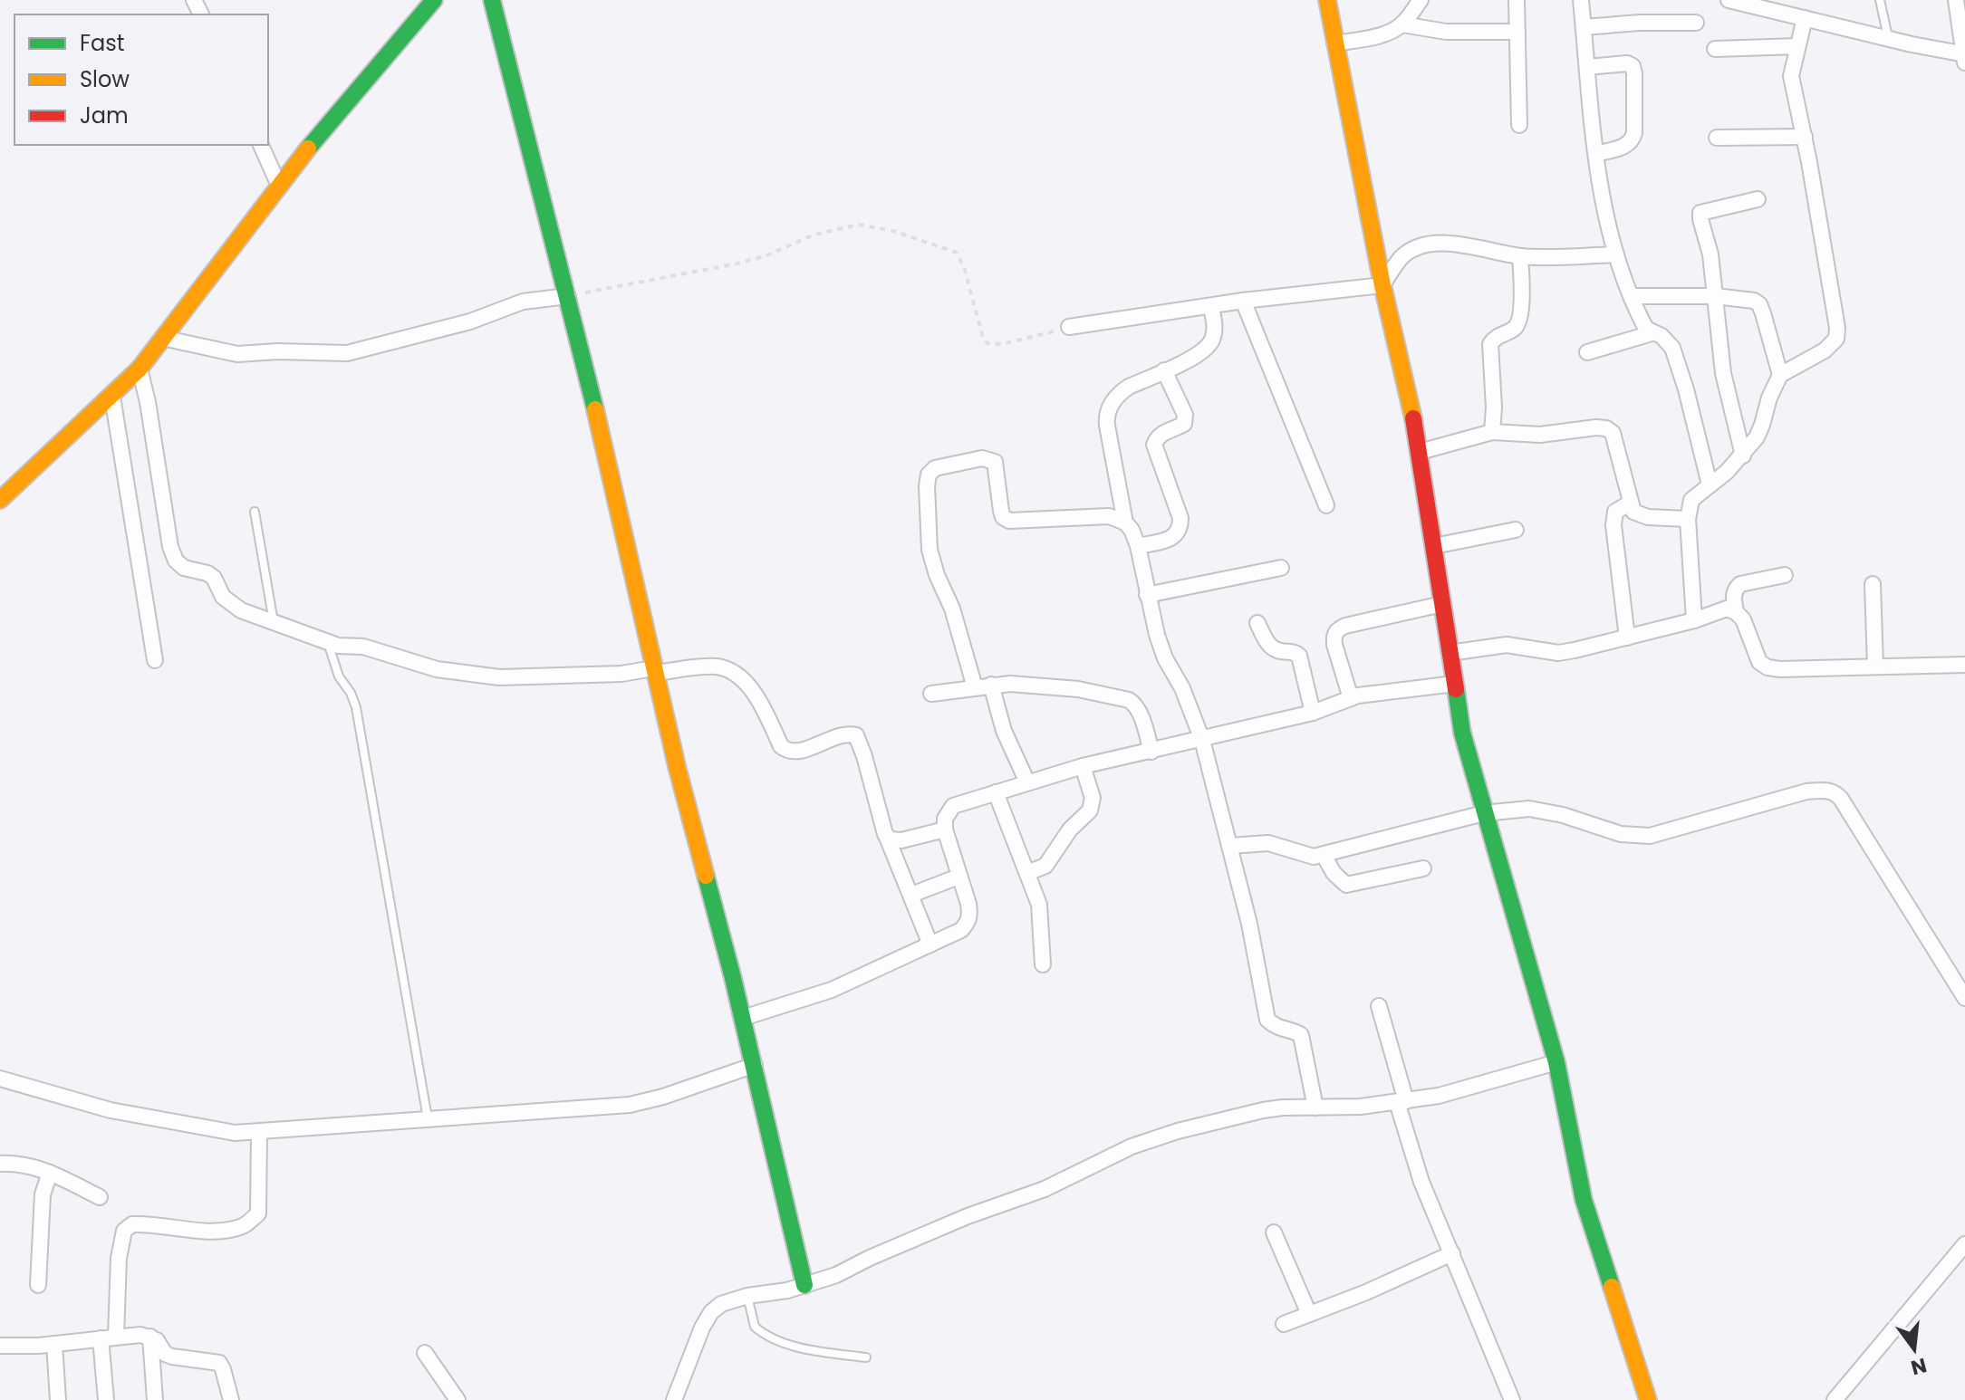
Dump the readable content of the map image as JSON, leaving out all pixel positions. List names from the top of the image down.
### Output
{
  "legend": ["Fast", "Slow", "Jam"],
  "north": "bottom"
}
